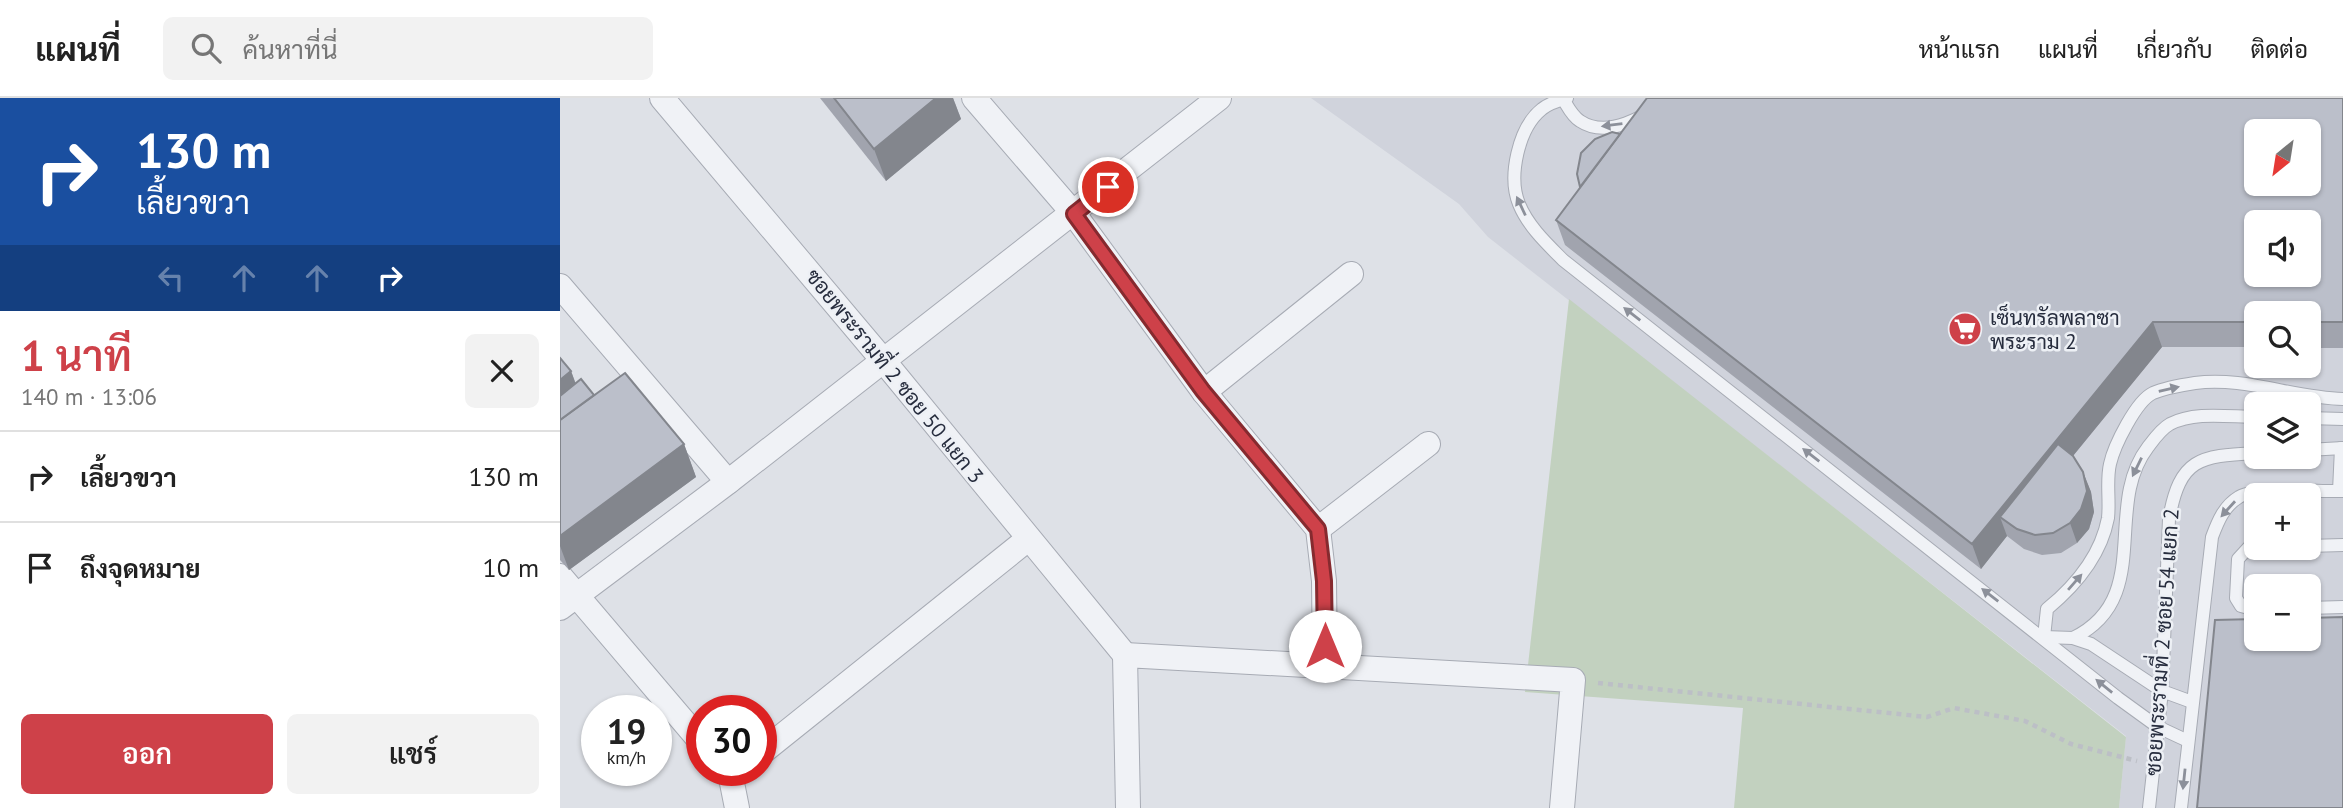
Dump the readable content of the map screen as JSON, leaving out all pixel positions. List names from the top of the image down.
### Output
{
  "streets": {
    "street": ["ซอยพระรามที่ 2 ซอย 50 แยก 3"],
    "lane": ["ซอยพระรามที่ 2 ซอย 54 แยก 2"]
  },
  "one_way": ["ซอยพระรามที่ 2 ซอย 54 แยก 2"],
  "places": {
    "supermarket": ["เซ็นทรัลพลาซา พระราม 2"]
  },
  "north": "bottom left",
  "page": {
    "header": "แผนที่",
    "search": "ค้นหาที่นี่",
    "nav": [
      "หน้าแรก",
      "แผนที่",
      "เกี่ยวกับ",
      "ติดต่อ"
    ],
    "turn": ["130 m", "เลี้ยวขวา"],
    "map_buttons": ["+", "−"],
    "heading": ["1 นาที", "140 m · 13:06"],
    "list": [
      {
        "name": "เลี้ยวขวา",
        "value": "130 m"
      },
      {
        "name": "ถึงจุดหมาย",
        "value": "10 m"
      }
    ],
    "speed": "19 km/h",
    "limit": "30",
    "buttons": ["ออก", "แชร์"]
  }
}
